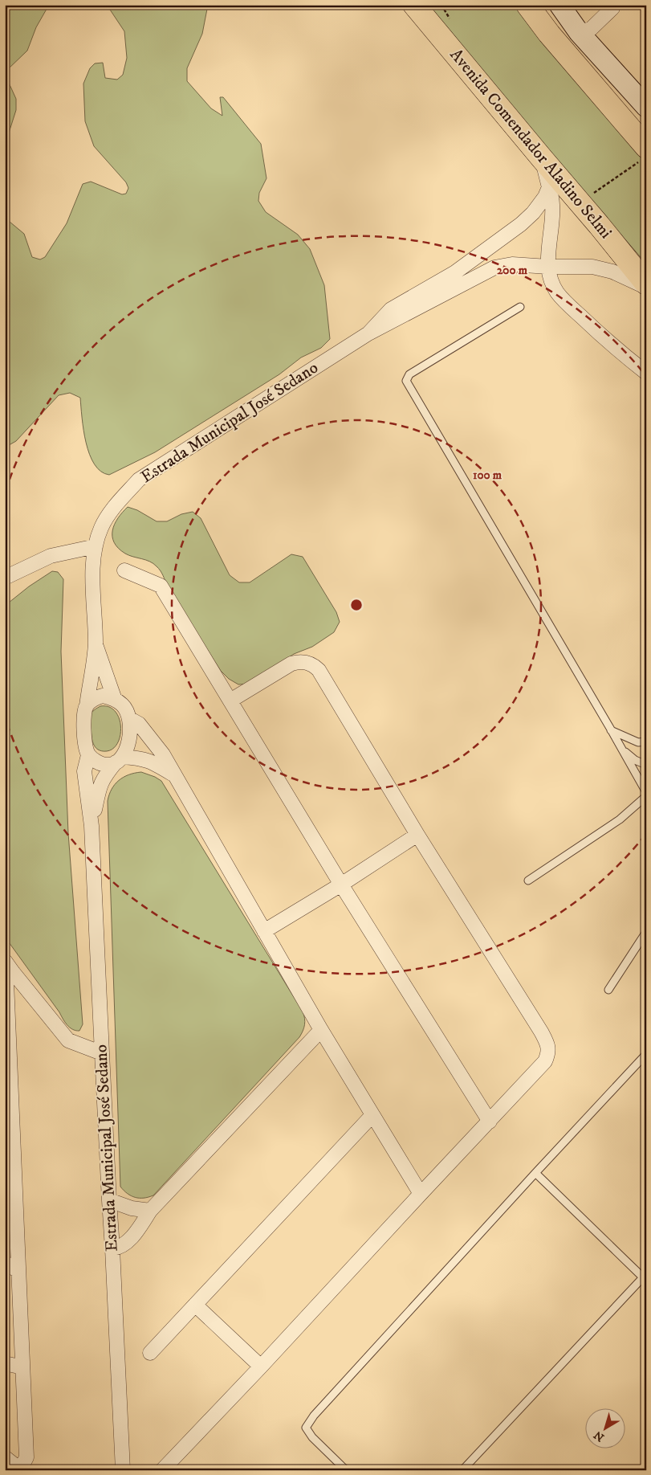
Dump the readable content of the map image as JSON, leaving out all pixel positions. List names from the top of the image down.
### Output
{
  "streets": {
    "main road": ["Avenida Comendador Aladino Selmi"],
    "street": ["Estrada Municipal José Sedano"]
  },
  "north": "bottom left",
  "rings": ["200 m", "100 m"]
}
